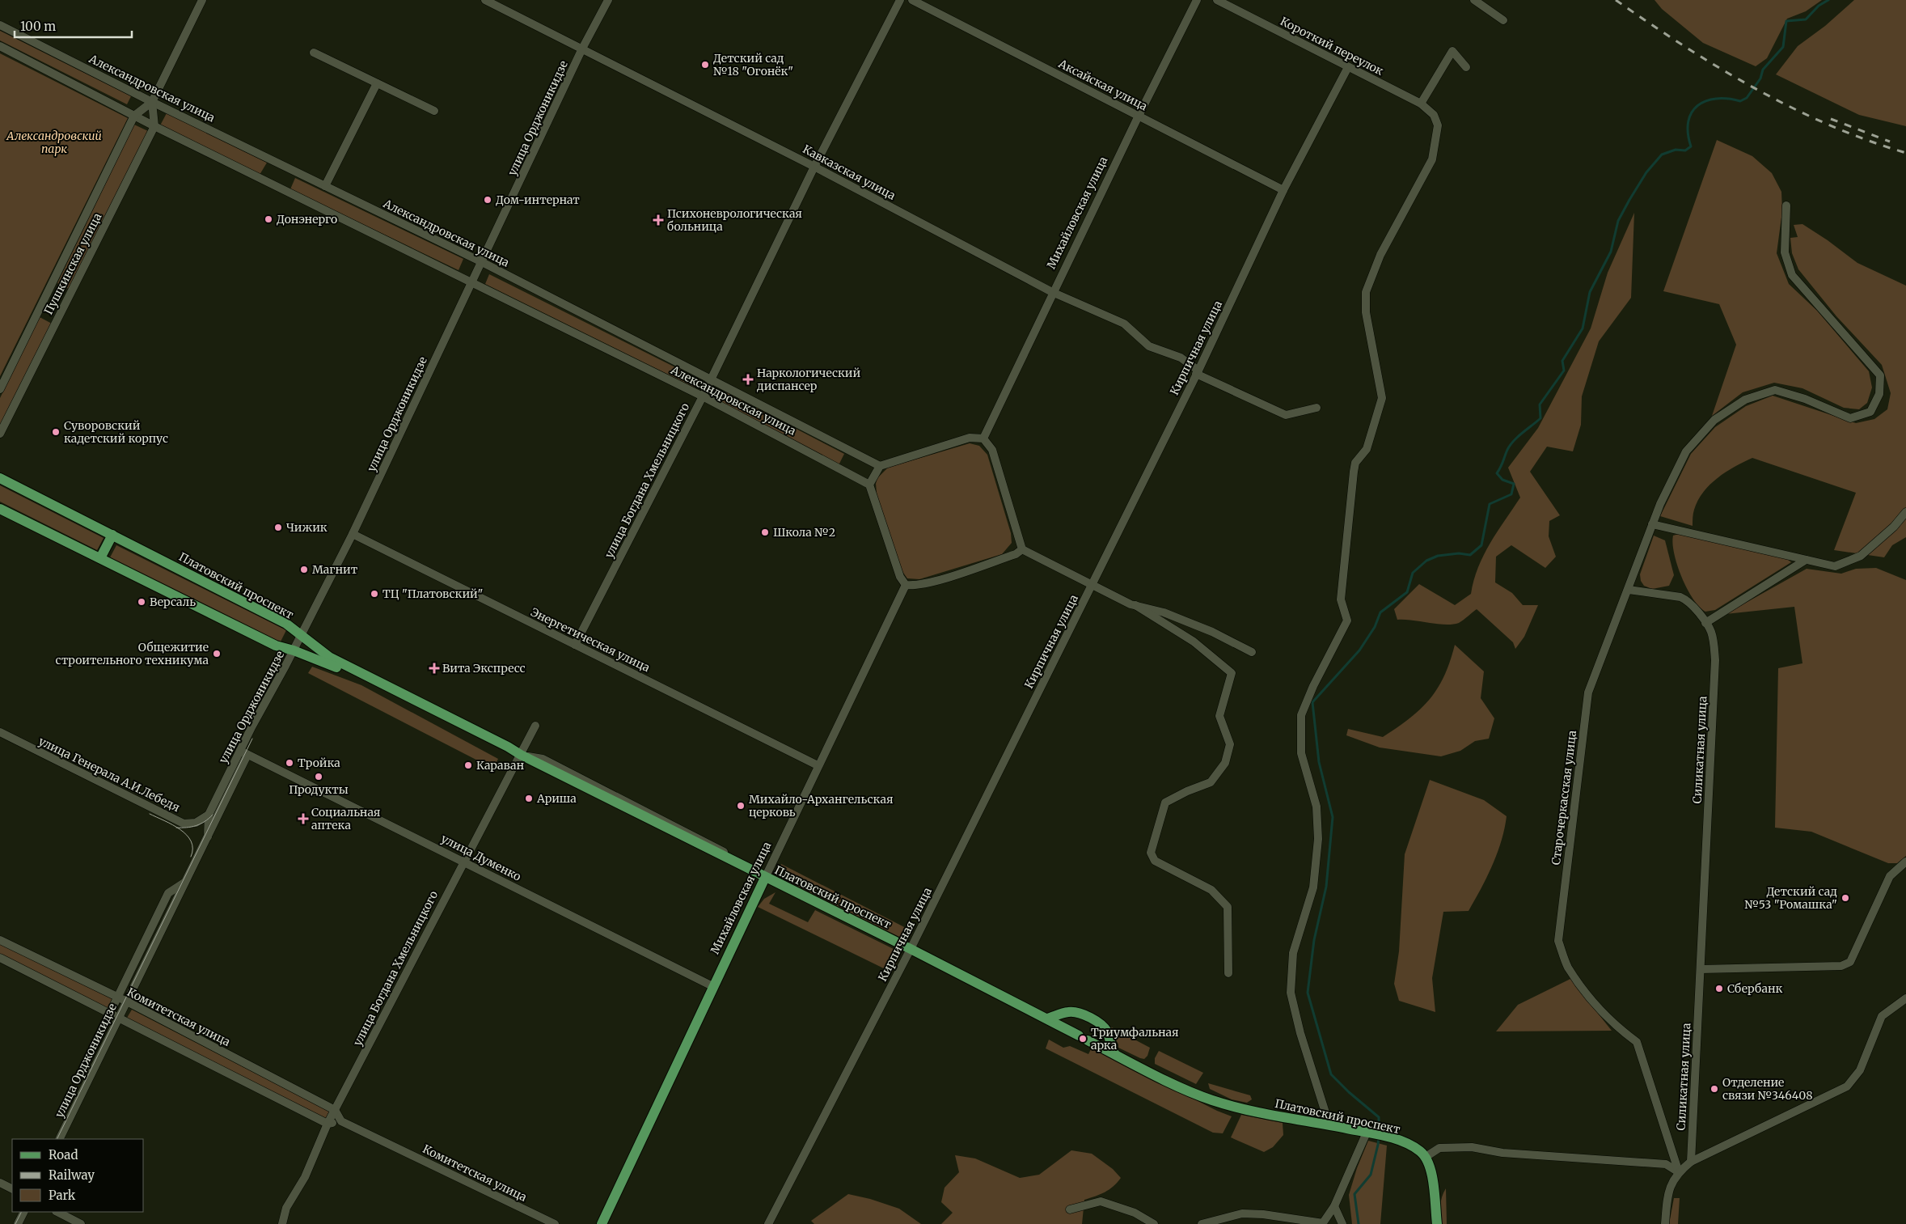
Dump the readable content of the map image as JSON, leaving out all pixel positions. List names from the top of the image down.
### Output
{
  "streets": {
    "main road": ["Михайловская улица", "Платовский проспект"],
    "street": [
      "Короткий переулок",
      "Аксайская улица",
      "Александровская улица",
      "улица Орджоникидзе",
      "Кавказская улица",
      "Пушкинская улица",
      "Кирпичная улица",
      "улица Богдана Хмельницкого",
      "Энергетическая улица",
      "Силикатная улица",
      "улица Генерала А.И.Лебедя",
      "Старочеркасская улица",
      "улица Думенко",
      "Комитетская улица"
    ]
  },
  "crossings": [
    ["Короткий переулок", "Кирпичная улица"],
    ["Короткий переулок", "Платовский проспект"],
    ["Аксайская улица", "Михайловская улица"],
    ["Аксайская улица", "Кирпичная улица"],
    ["Александровская улица", "улица Орджоникидзе"],
    ["Александровская улица", "Пушкинская улица"],
    ["Александровская улица", "улица Богдана Хмельницкого"],
    ["улица Орджоникидзе", "Кавказская улица"],
    ["улица Орджоникидзе", "Платовский проспект"],
    ["улица Орджоникидзе", "Энергетическая улица"],
    ["улица Орджоникидзе", "улица Генерала А.И.Лебедя"],
    ["улица Орджоникидзе", "улица Думенко"],
    ["улица Орджоникидзе", "Комитетская улица"],
    ["Кавказская улица", "Михайловская улица"],
    ["Кавказская улица", "Кирпичная улица"],
    ["Кавказская улица", "улица Богдана Хмельницкого"],
    ["Михайловская улица", "Платовский проспект"],
    ["Михайловская улица", "Энергетическая улица"],
    ["Михайловская улица", "улица Думенко"],
    ["Кирпичная улица", "Платовский проспект"],
    ["улица Богдана Хмельницкого", "Платовский проспект"],
    ["улица Богдана Хмельницкого", "Энергетическая улица"],
    ["улица Богдана Хмельницкого", "улица Думенко"],
    ["улица Богдана Хмельницкого", "Комитетская улица"],
    ["Силикатная улица", "Старочеркасская улица"]
  ],
  "parks": ["Александровский парк"],
  "places": {
    "other": [
      "Детский сад №18 \"Огонёк\"",
      "Дом-интернат",
      "Донэнерго",
      "Суворовский кадетский корпус",
      "Чижик",
      "Школа №2",
      "Магнит",
      "ТЦ \"Платовский\"",
      "Версаль",
      "Общежитие строительного техникума",
      "Тройка",
      "Караван",
      "Продукты",
      "Ариша",
      "Михайло-Архангельская церковь",
      "Детский сад №53 \"Ромашка\"",
      "Сбербанк",
      "Триумфальная арка",
      "Отделение связи №346408"
    ],
    "health": [
      "Психоневрологическая больница",
      "Наркологический диспансер",
      "Вита Экспресс",
      "Социальная аптека"
    ]
  },
  "legend": ["Road", "Railway", "Park"],
  "scale_bar": "100 m"
}
